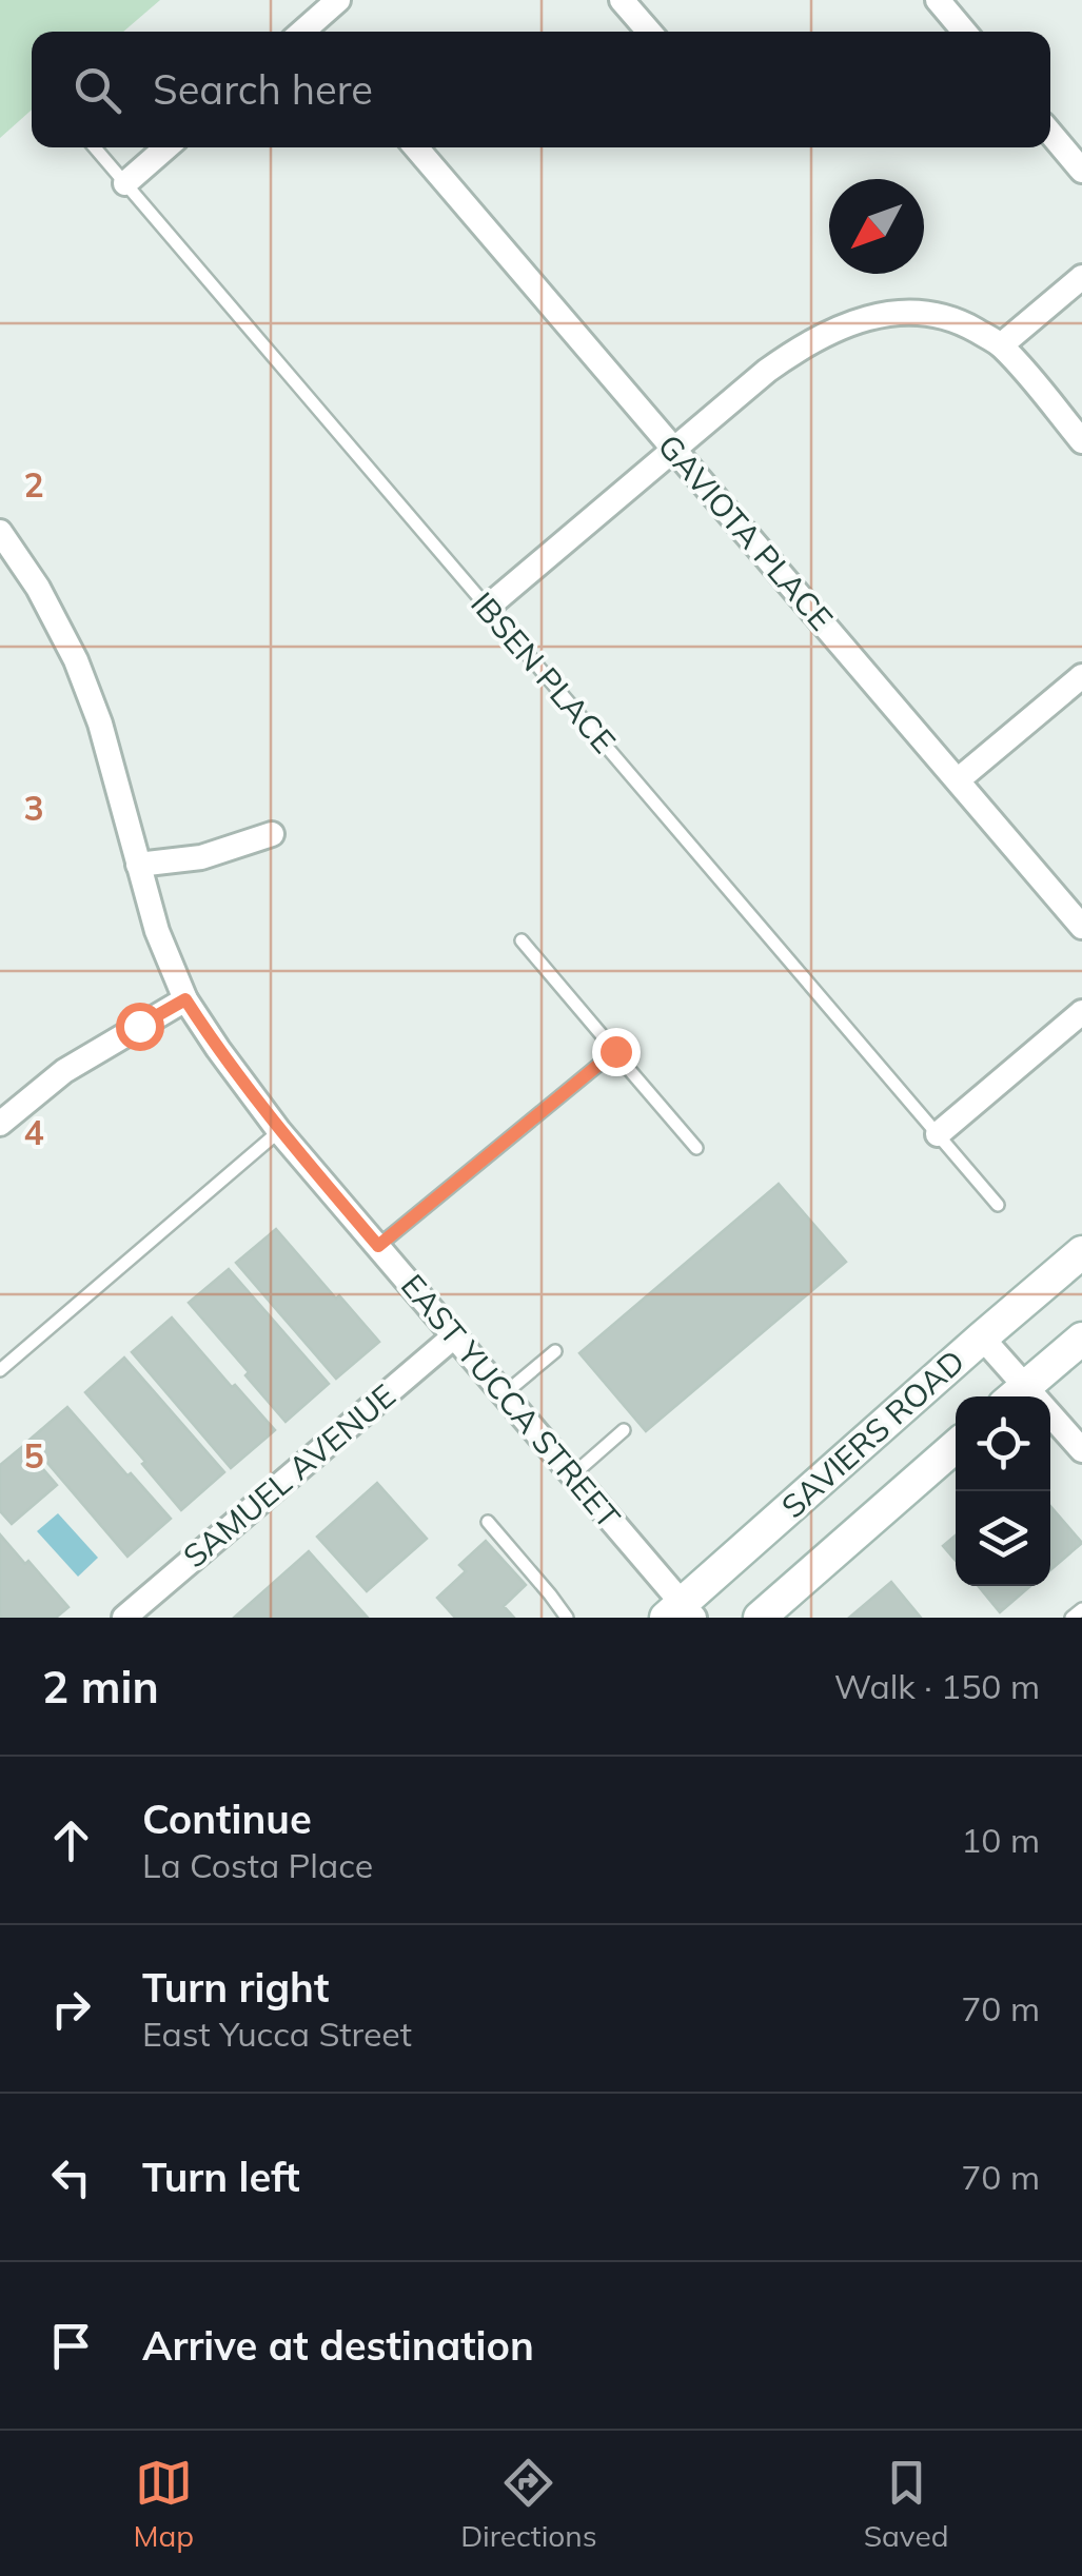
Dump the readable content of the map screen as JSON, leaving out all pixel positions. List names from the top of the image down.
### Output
{
  "streets": {
    "main road": ["SAVIERS ROAD"],
    "street": ["GAVIOTA PLACE", "EAST YUCCA STREET", "SAMUEL AVENUE"],
    "lane": ["IBSEN PLACE"]
  },
  "crossings": [
    ["EAST YUCCA STREET", "SAVIERS ROAD"],
    ["EAST YUCCA STREET", "SAMUEL AVENUE"]
  ],
  "north": "bottom left",
  "page": {
    "search": "Search here",
    "heading": ["2 min", "Walk · 150 m"],
    "list": [
      ["Continue", "La Costa Place", "10 m"],
      ["Turn right", "East Yucca Street", "70 m"],
      ["Turn left", "70 m"],
      "Arrive at destination"
    ],
    "nav": ["Map", "Directions", "Saved"]
  },
  "grid": {
    "rows": [
      "2",
      "3",
      "4",
      "5"
    ]
  }
}
